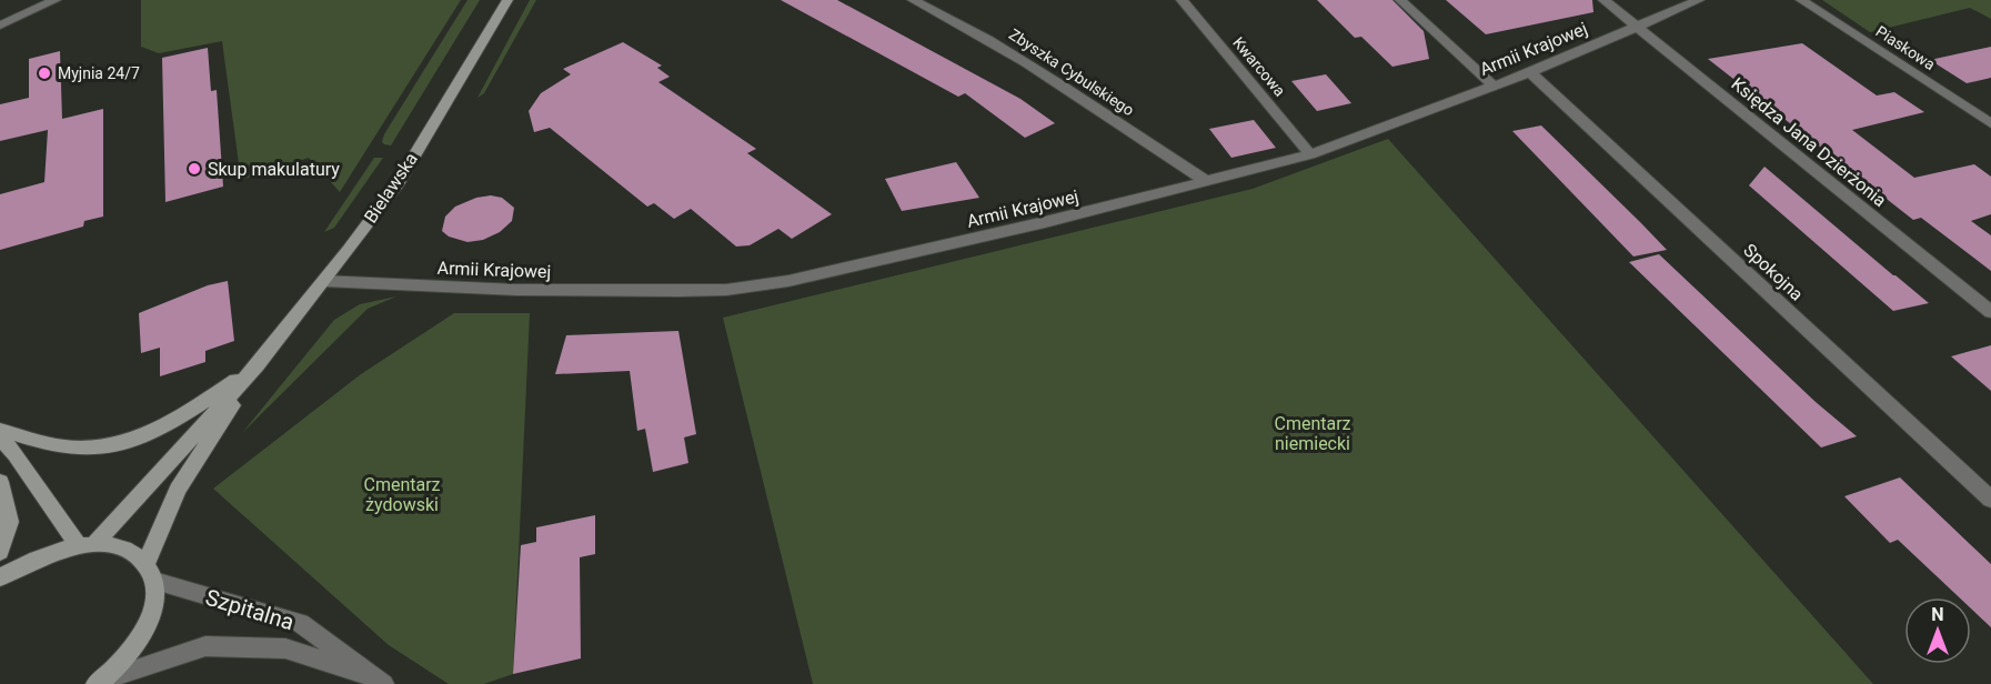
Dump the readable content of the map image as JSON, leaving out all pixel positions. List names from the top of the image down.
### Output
{
  "streets": {
    "main road": ["Bielawska"],
    "street": [
      "Piaskowa",
      "Armii Krajowej",
      "Kwarcowa",
      "Zbyszka Cybulskiego",
      "Księdza Jana Dzierżonia",
      "Spokojna",
      "Szpitalna"
    ]
  },
  "crossings": [
    ["Armii Krajowej", "Kwarcowa"],
    ["Armii Krajowej", "Zbyszka Cybulskiego"],
    ["Armii Krajowej", "Księdza Jana Dzierżonia"],
    ["Armii Krajowej", "Bielawska"],
    ["Armii Krajowej", "Spokojna"],
    ["Bielawska", "Szpitalna"]
  ],
  "parks": ["Cmentarz niemiecki", "Cmentarz żydowski"],
  "places": ["Myjnia 24/7", "Skup makulatury"],
  "north": "top"
}
